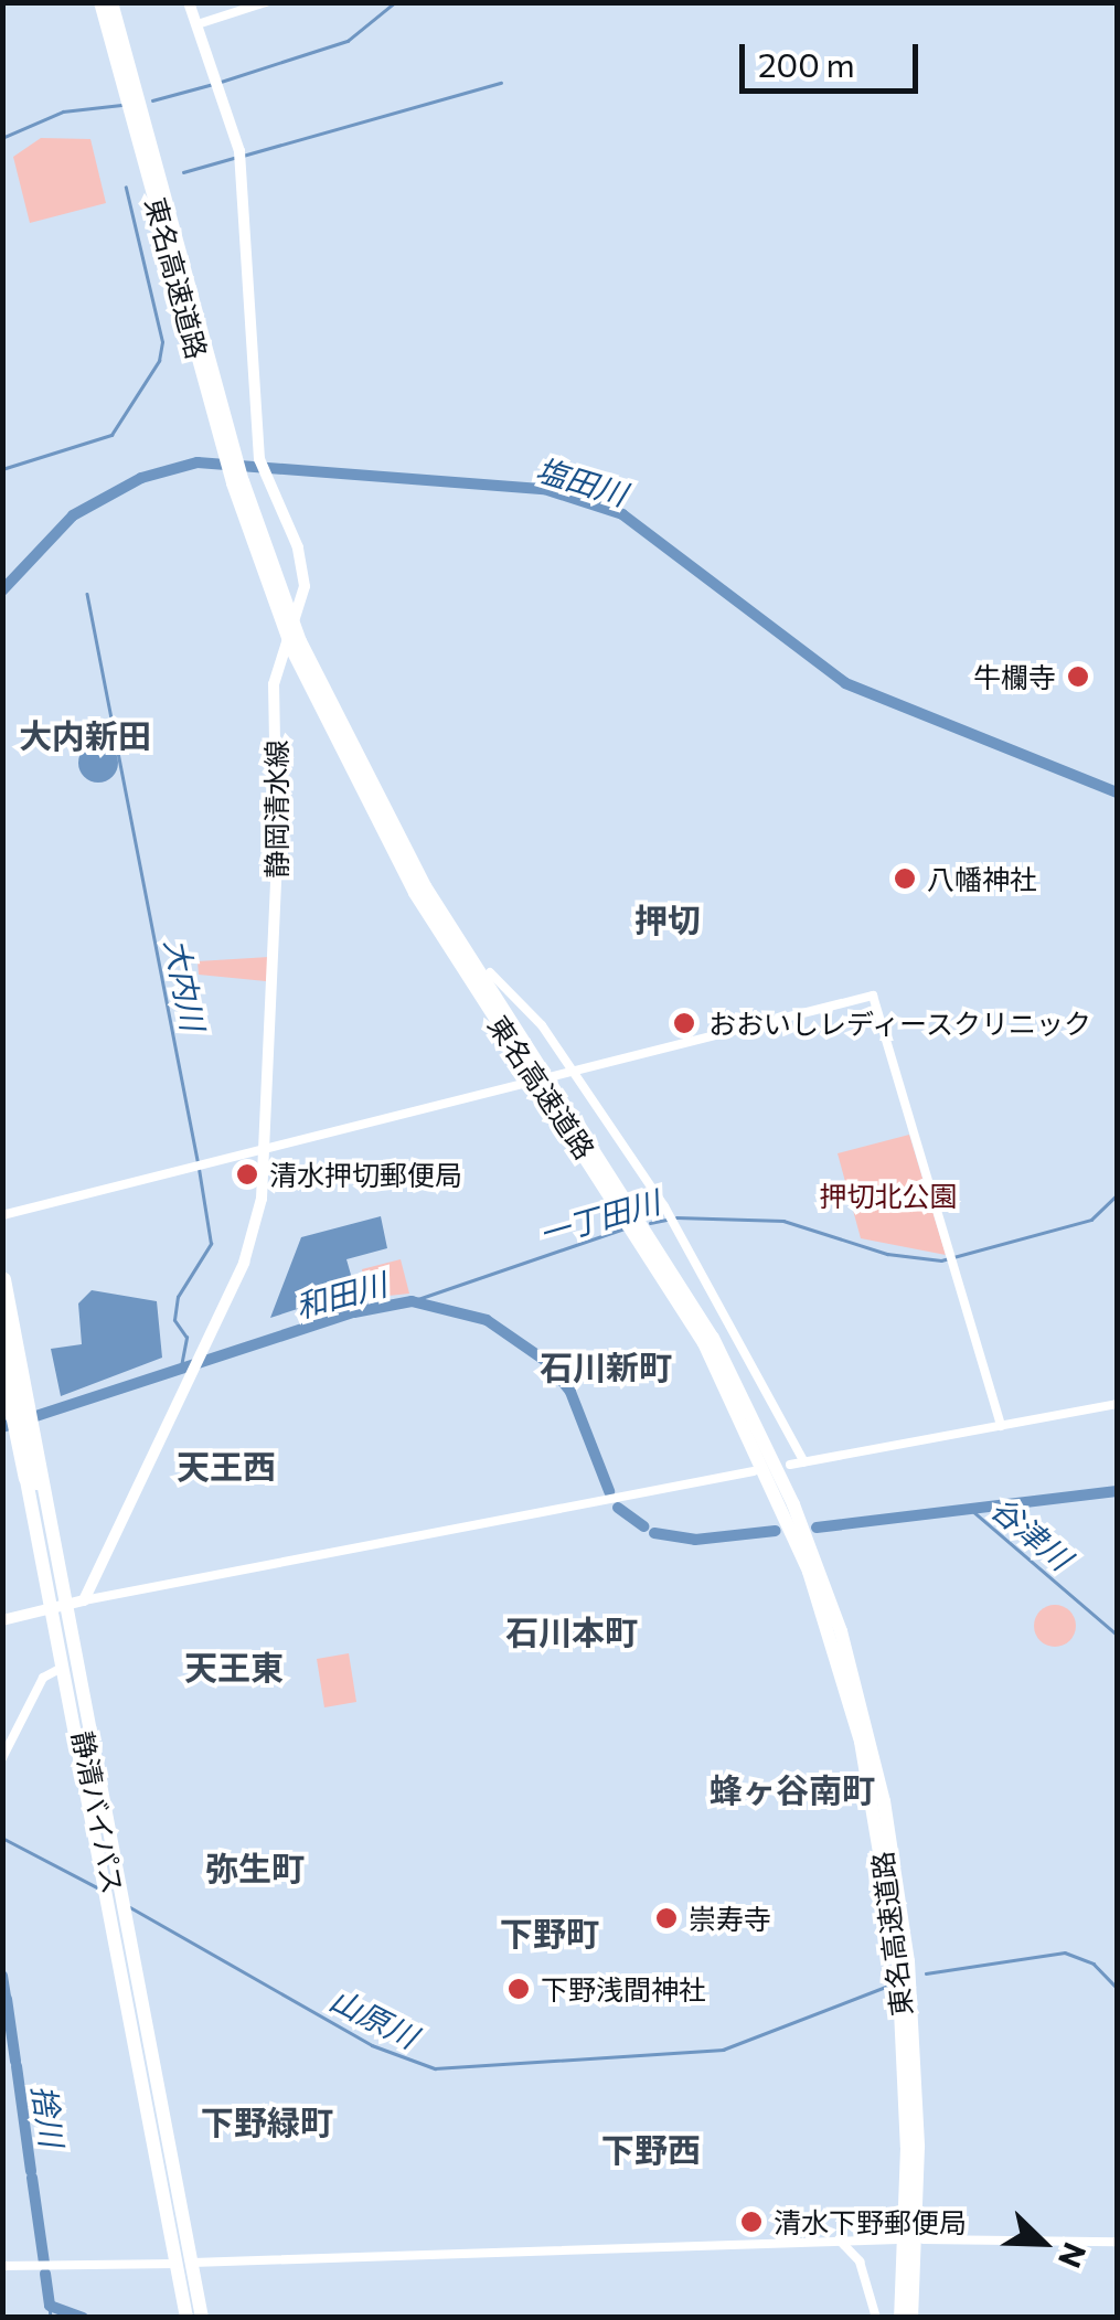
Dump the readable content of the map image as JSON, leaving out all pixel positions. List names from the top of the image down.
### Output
{
  "streets": {
    "highway": ["東名高速道路", "静清バイパス"],
    "main road": ["静岡清水線"]
  },
  "districts": [
    "大内新田",
    "押切",
    "石川新町",
    "天王西",
    "石川本町",
    "天王東",
    "蜂ヶ谷南町",
    "弥生町",
    "下野町",
    "下野緑町",
    "下野西"
  ],
  "water": [
    "塩田川",
    "大内川",
    "一丁田川",
    "和田川",
    "谷津川",
    "山原川",
    "捨川"
  ],
  "parks": ["押切北公園"],
  "places": [
    "牛欄寺",
    "八幡神社",
    "おおいしレディースクリニック",
    "清水押切郵便局",
    "崇寿寺",
    "下野浅間神社",
    "清水下野郵便局"
  ],
  "scale_bar": "200 m",
  "north": "bottom right"
}
